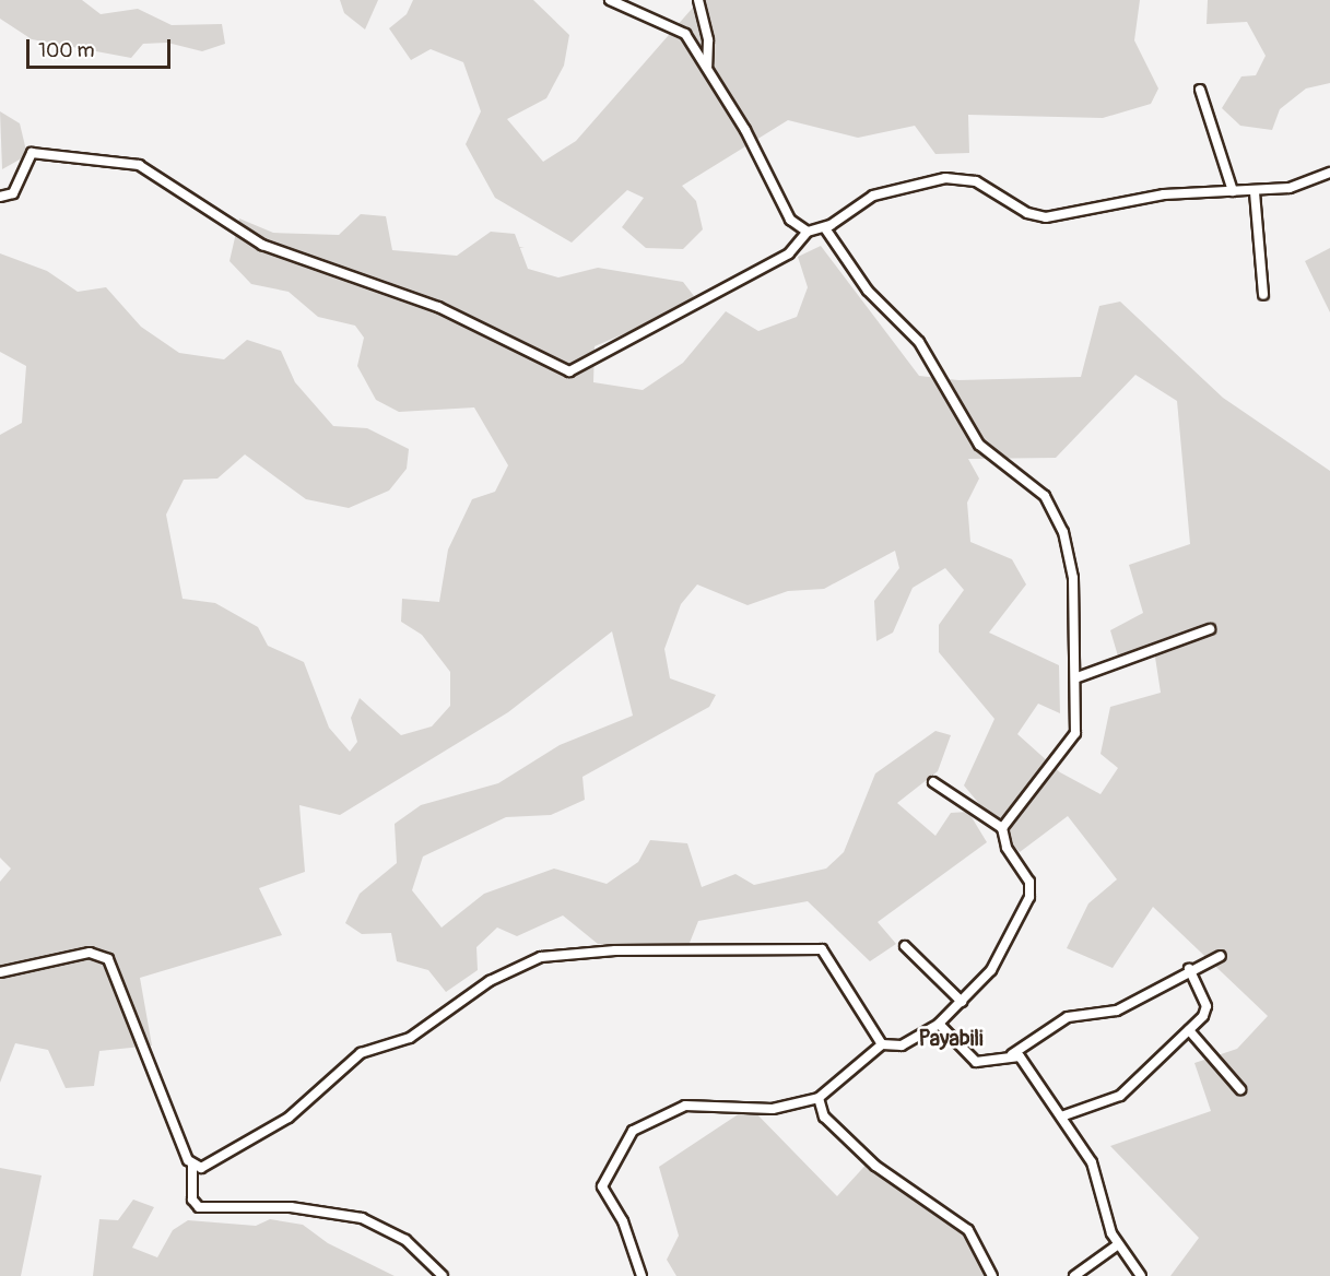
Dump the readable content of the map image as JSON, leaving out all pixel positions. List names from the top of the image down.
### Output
{
  "districts": ["Payabili"],
  "scale_bar": "100 m"
}
